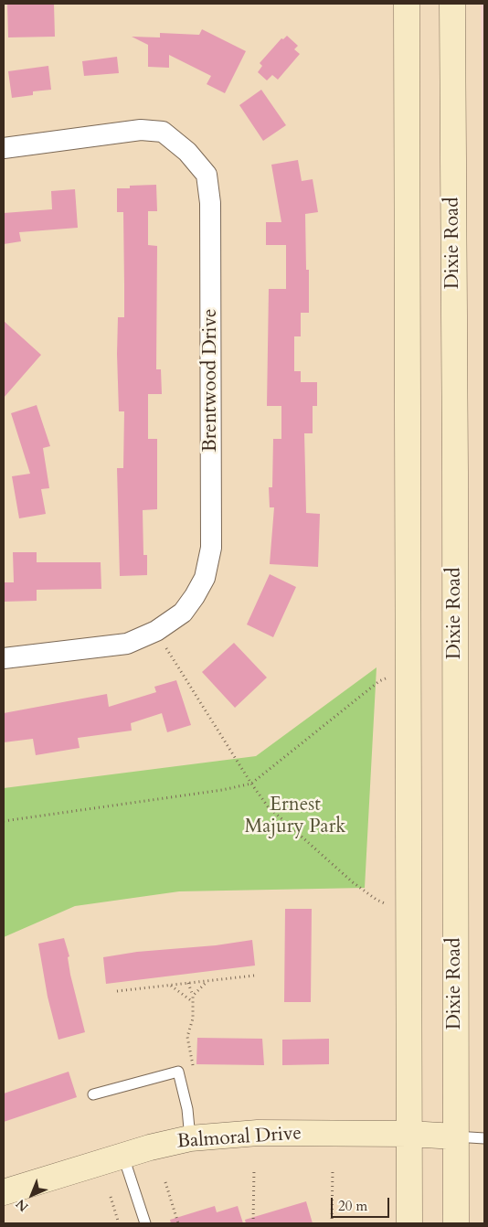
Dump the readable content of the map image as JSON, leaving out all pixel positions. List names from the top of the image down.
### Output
{
  "streets": {
    "main road": ["Dixie Road", "Balmoral Drive"],
    "street": ["Brentwood Drive"]
  },
  "crossings": [
    ["Dixie Road", "Balmoral Drive"]
  ],
  "parks": ["Ernest Majury Park"],
  "scale_bar": "20 m",
  "north": "bottom left"
}
